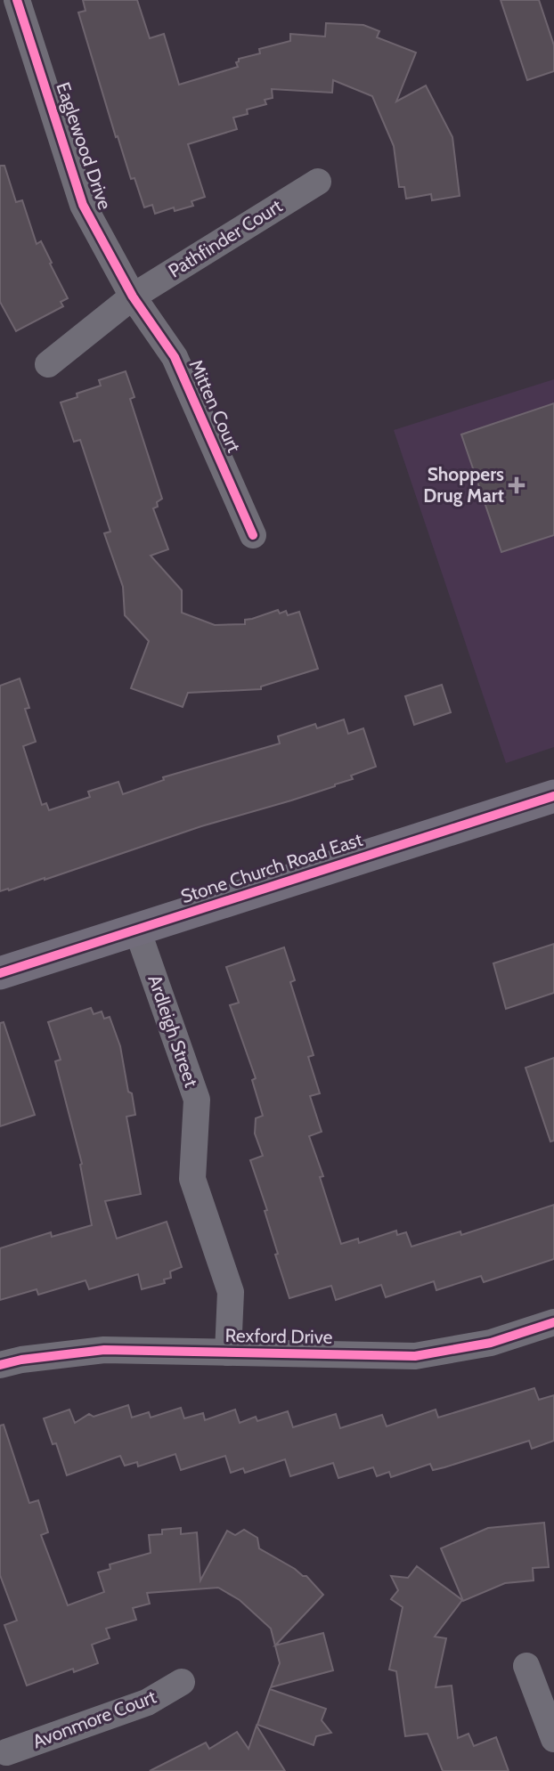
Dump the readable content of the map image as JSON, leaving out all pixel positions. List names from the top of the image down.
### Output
{
  "streets": {
    "main road": ["Stone Church Road East"],
    "street": [
      "Eaglewood Drive",
      "Pathfinder Court",
      "Mitten Court",
      "Ardleigh Street",
      "Rexford Drive",
      "Avonmore Court"
    ]
  },
  "crossings": [
    ["Eaglewood Drive", "Pathfinder Court"],
    ["Eaglewood Drive", "Mitten Court"],
    ["Pathfinder Court", "Mitten Court"],
    ["Stone Church Road East", "Ardleigh Street"],
    ["Ardleigh Street", "Rexford Drive"]
  ],
  "places": {
    "health": ["Shoppers Drug Mart"]
  }
}
